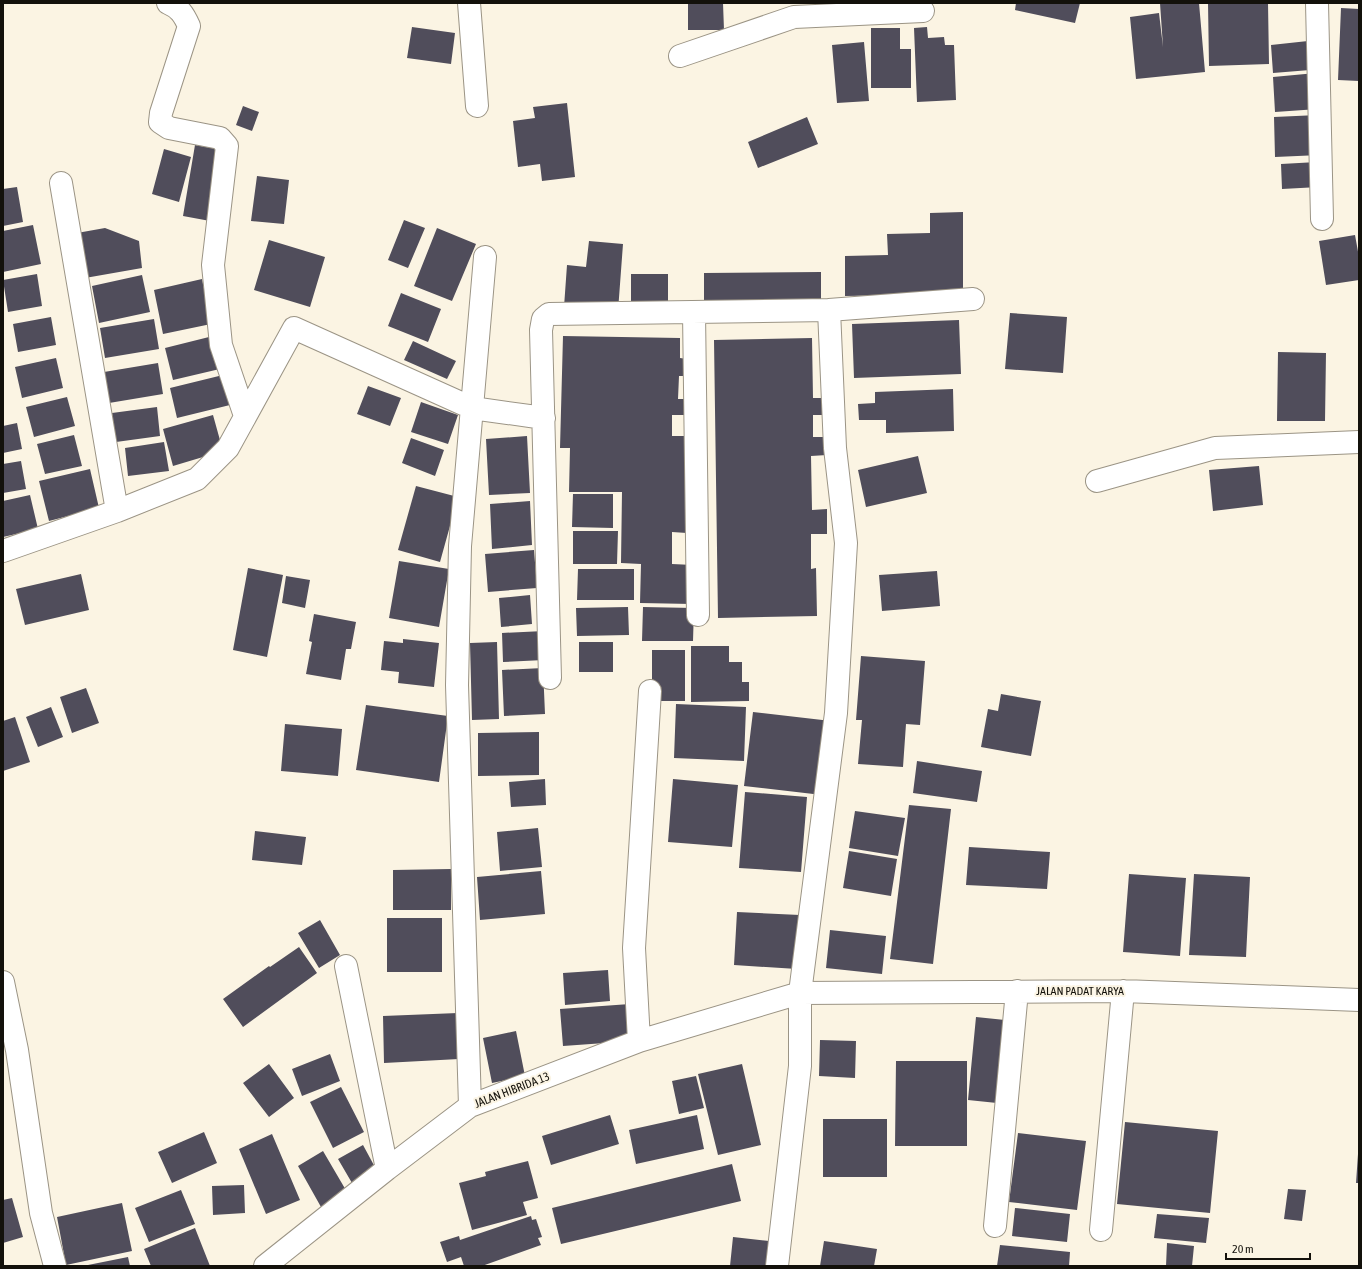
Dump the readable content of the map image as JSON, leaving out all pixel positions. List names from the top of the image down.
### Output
{
  "streets": {
    "street": ["JALAN PADAT KARYA", "JALAN HIBRIDA 13"]
  },
  "crossings": [
    ["JALAN PADAT KARYA", "JALAN HIBRIDA 13"]
  ],
  "scale_bar": "20 m"
}
